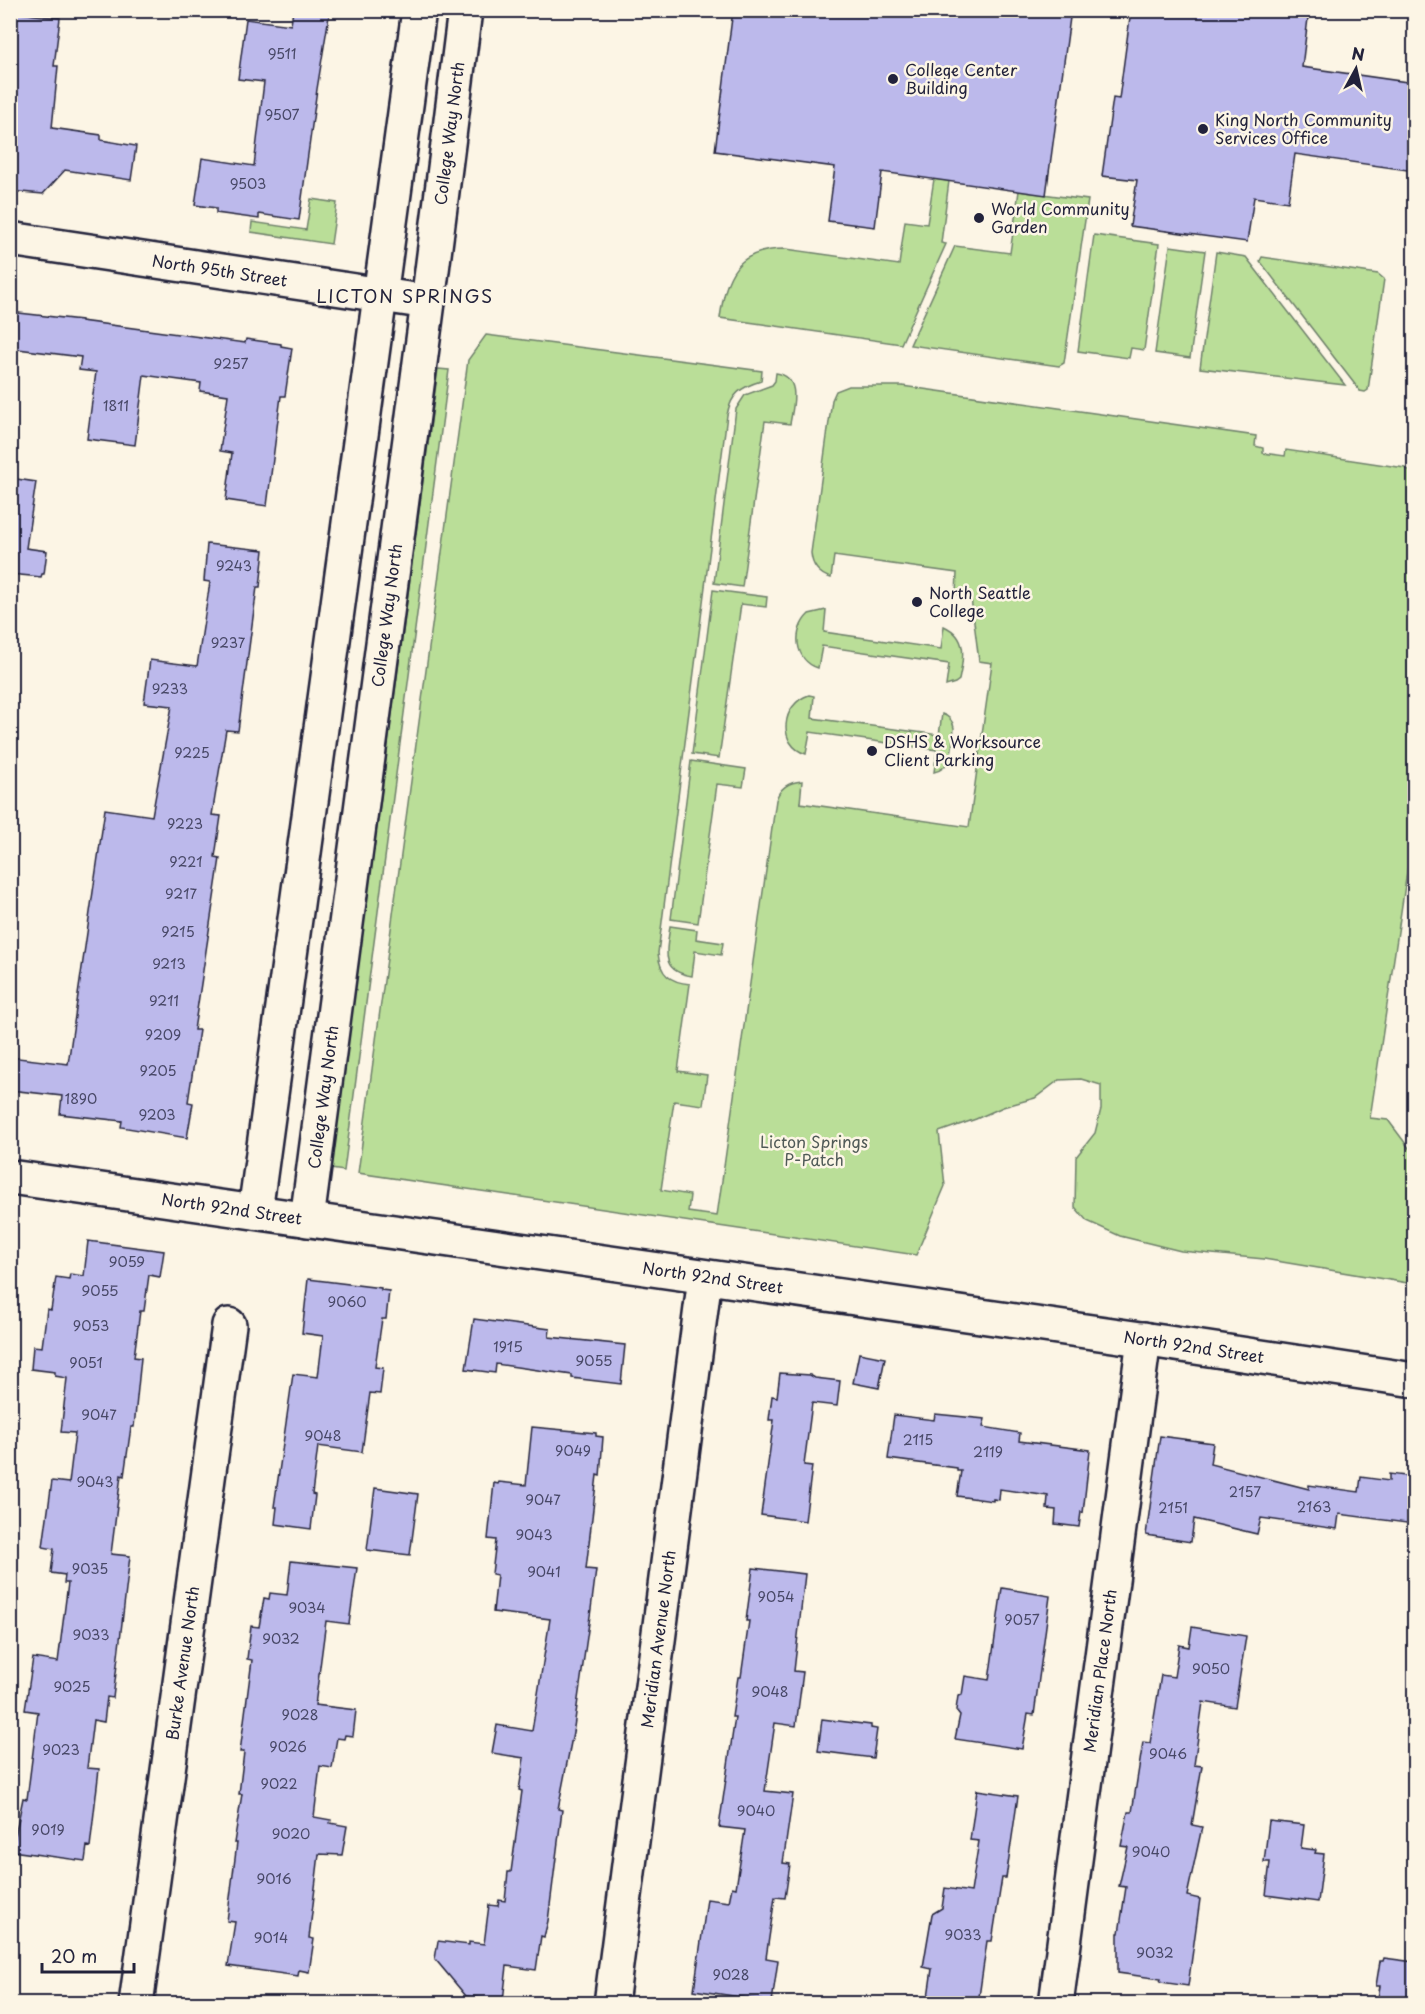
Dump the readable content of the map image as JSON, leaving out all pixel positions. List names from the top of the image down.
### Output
{
  "streets": {
    "street": [
      "College Way North",
      "North 95th Street",
      "North 92nd Street",
      "Meridian Avenue North",
      "Burke Avenue North",
      "Meridian Place North"
    ]
  },
  "crossings": [
    ["College Way North", "North 95th Street"],
    ["College Way North", "North 92nd Street"],
    ["North 92nd Street", "Meridian Avenue North"],
    ["North 92nd Street", "Meridian Place North"]
  ],
  "districts": ["LICTON SPRINGS"],
  "parks": ["Licton Springs P-Patch"],
  "places": [
    "College Center Building",
    "King North Community Services Office",
    "World Community Garden",
    "North Seattle College",
    "DSHS & Worksource Client Parking"
  ],
  "house_numbers": [
    "9511",
    "9507",
    "9503",
    "9257",
    "1811",
    "9243",
    "9237",
    "9233",
    "9225",
    "9223",
    "9221",
    "9217",
    "9215",
    "9213",
    "9211",
    "9209",
    "9205",
    "1890",
    "9203",
    "9059",
    "9055",
    "9060",
    "9053",
    "1915",
    "9055",
    "9051",
    "9047",
    "9048",
    "2115",
    "9049",
    "2119",
    "9043",
    "2157",
    "9047",
    "2163",
    "2151",
    "9043",
    "9035",
    "9041",
    "9054",
    "9034",
    "9057",
    "9033",
    "9032",
    "9050",
    "9025",
    "9048",
    "9028",
    "9026",
    "9023",
    "9046",
    "9022",
    "9040",
    "9019",
    "9020",
    "9040",
    "9016",
    "9033",
    "9014",
    "9032",
    "9028"
  ],
  "scale_bar": "20 m",
  "north": "top"
}
